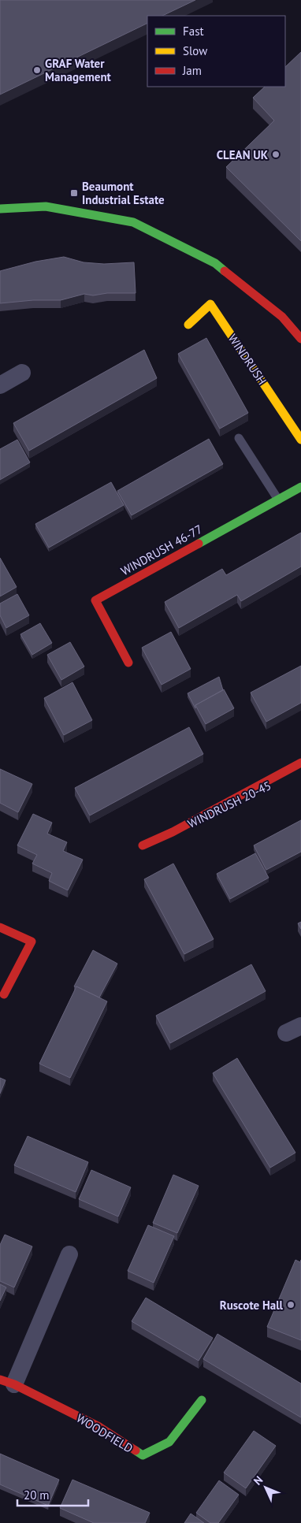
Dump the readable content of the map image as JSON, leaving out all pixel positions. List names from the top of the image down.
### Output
{
  "streets": {
    "street": [
      "WINDRUSH",
      "WINDRUSH 46-77",
      "WINDRUSH 20-45",
      "WOODFIELD"
    ]
  },
  "places": {
    "other": ["GRAF Water Management", "CLEAN UK", "Ruscote Hall"],
    "transit": ["Beaumont Industrial Estate"]
  },
  "legend": ["Fast", "Slow", "Jam"],
  "scale_bar": "20 m",
  "north": "top left"
}
